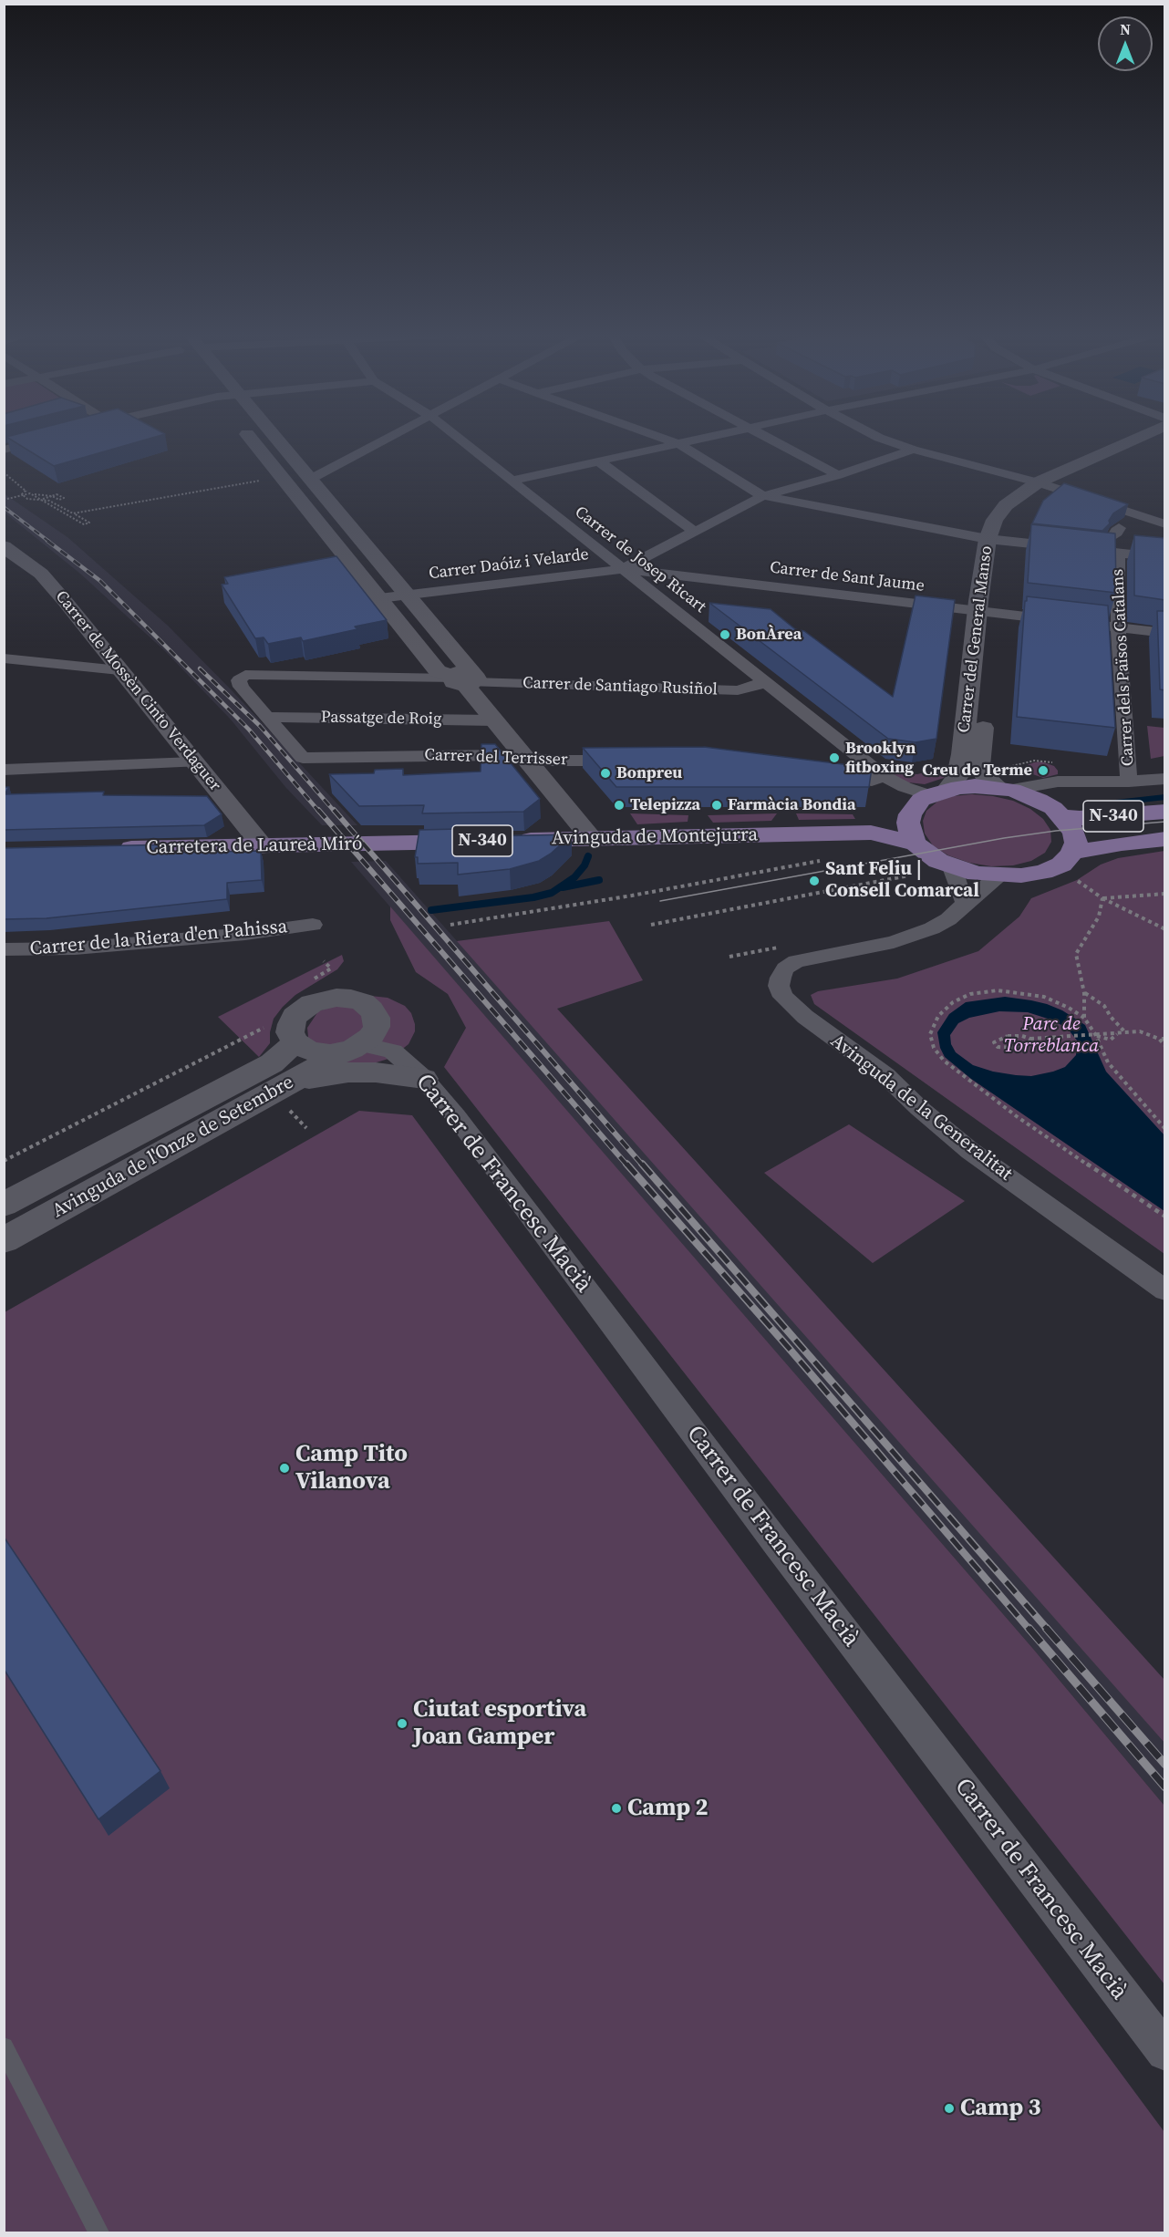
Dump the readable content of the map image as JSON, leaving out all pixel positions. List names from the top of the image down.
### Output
{
  "streets": {
    "main road": ["N-340", "Avinguda de Montejurra", "Carretera de Laureà Miró"],
    "street": [
      "Carrer de Josep Ricart",
      "Carrer Daóiz i Velarde",
      "Carrer de Sant Jaume",
      "Carrer del General Manso",
      "Carrer dels Països Catalans",
      "Carrer de Santiago Rusiñol",
      "Carrer de Mossèn Cinto Verdaguer",
      "Passatge de Roig",
      "Carrer del Terrisser",
      "Carrer de la Riera d'en Pahissa",
      "Avinguda de la Generalitat",
      "Avinguda de l'Onze de Setembre",
      "Carrer de Francesc Macià"
    ]
  },
  "crossings": [
    ["Carrer de Josep Ricart", "Carrer Daóiz i Velarde"],
    ["Carrer de Josep Ricart", "Carrer de Sant Jaume"],
    ["Carrer de Josep Ricart", "Carrer del General Manso"],
    ["Carrer de Josep Ricart", "Carrer de Santiago Rusiñol"],
    ["Carrer de Josep Ricart", "N-340"],
    ["Carrer Daóiz i Velarde", "Carrer de Sant Jaume"],
    ["Carrer de Sant Jaume", "Carrer del General Manso"],
    ["Carrer de Sant Jaume", "Carrer dels Països Catalans"],
    ["Carrer del General Manso", "N-340"],
    ["Carrer de Santiago Rusiñol", "Passatge de Roig"],
    ["Carrer de Santiago Rusiñol", "Carrer del Terrisser"],
    ["Carrer de Mossèn Cinto Verdaguer", "Carretera de Laureà Miró"],
    ["Passatge de Roig", "Carrer del Terrisser"],
    ["N-340", "Avinguda de Montejurra"],
    ["N-340", "Avinguda de la Generalitat"],
    ["Avinguda de Montejurra", "Carretera de Laureà Miró"],
    ["Avinguda de l'Onze de Setembre", "Carrer de Francesc Macià"]
  ],
  "parks": ["Parc de Torreblanca"],
  "places": [
    "BonÀrea",
    "Brooklyn fitboxing",
    "Creu de Terme",
    "Bonpreu",
    "Telepizza",
    "Farmàcia Bondia",
    "Sant Feliu | Consell Comarcal",
    "Camp Tito Vilanova",
    "Ciutat esportiva Joan Gamper",
    "Camp 2",
    "Camp 3"
  ],
  "north": "top"
}
